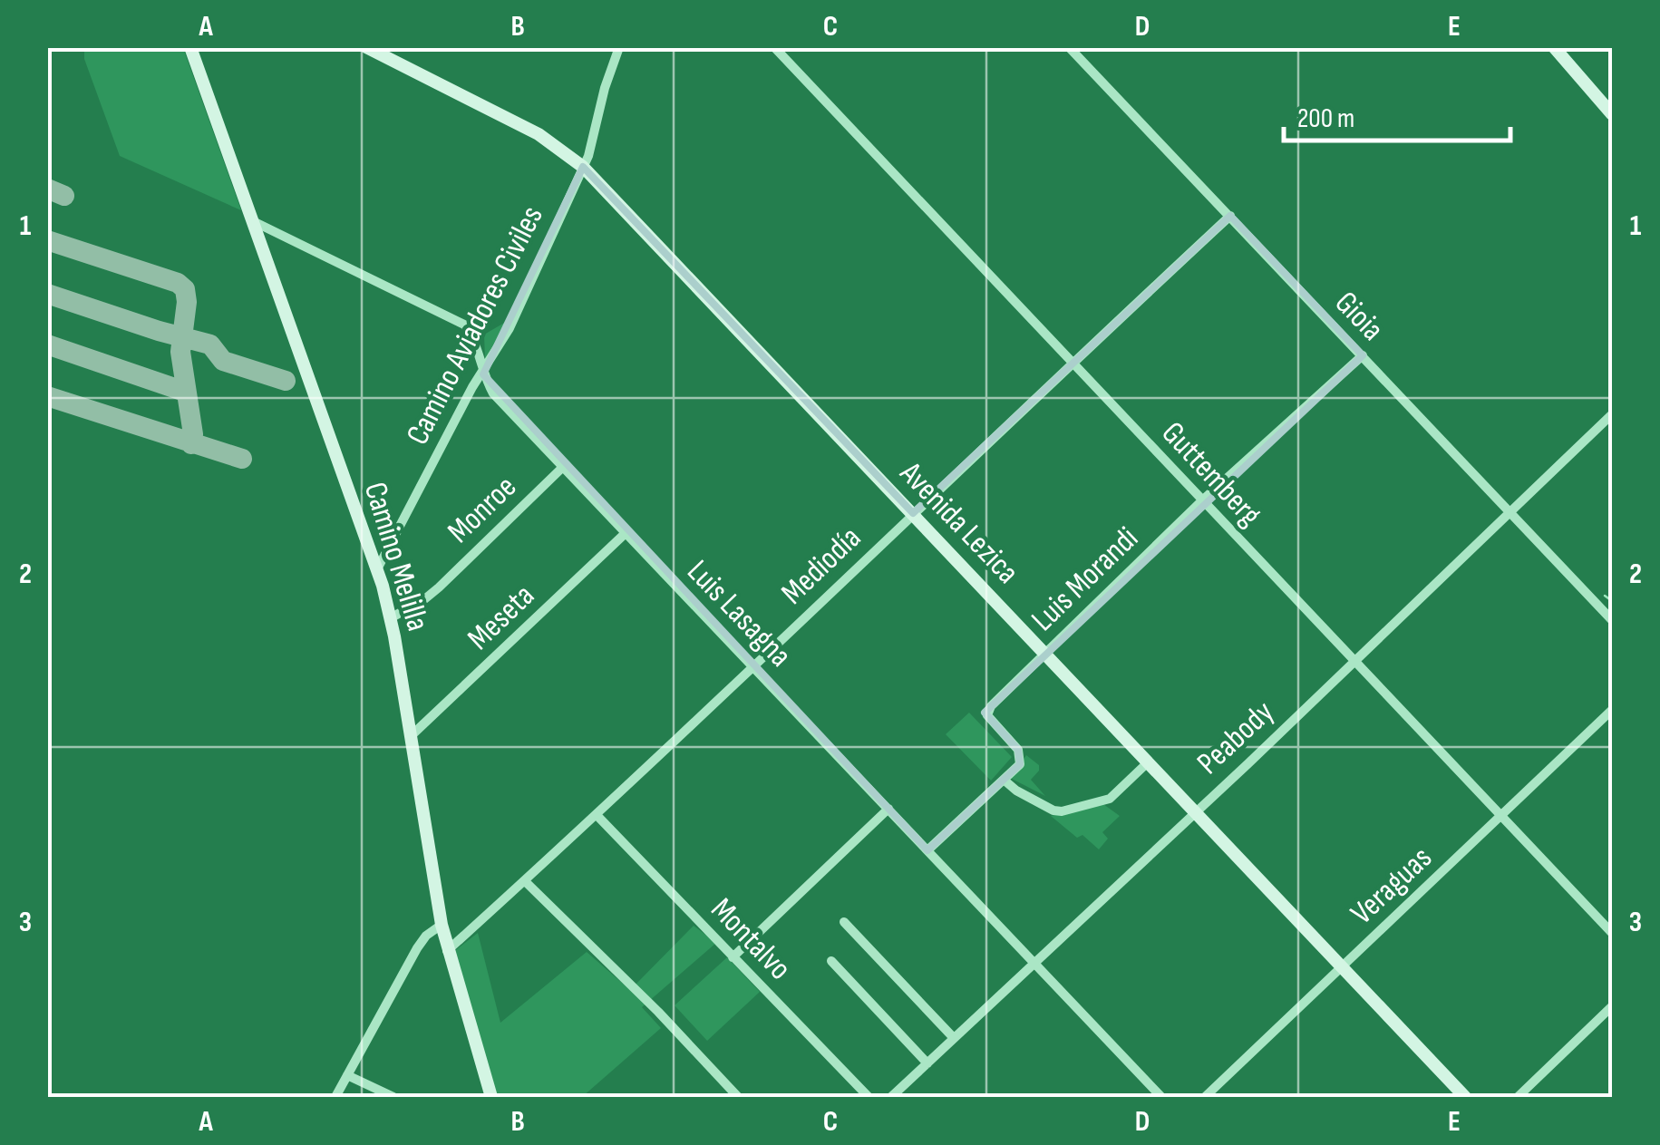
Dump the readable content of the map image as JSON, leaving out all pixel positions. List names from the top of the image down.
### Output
{
  "streets": {
    "street": [
      "Gioia",
      "Camino Aviadores Civiles",
      "Guttemberg",
      "Monroe",
      "Avenida Lezica",
      "Camino Melilla",
      "Mediodía",
      "Luis Morandi",
      "Luis Lasagna",
      "Meseta",
      "Peabody",
      "Veraguas",
      "Montalvo"
    ]
  },
  "crossings": [
    ["Gioia", "Mediodía"],
    ["Gioia", "Luis Morandi"],
    ["Gioia", "Peabody"],
    ["Camino Aviadores Civiles", "Avenida Lezica"],
    ["Camino Aviadores Civiles", "Camino Melilla"],
    ["Camino Aviadores Civiles", "Luis Lasagna"],
    ["Guttemberg", "Mediodía"],
    ["Guttemberg", "Luis Morandi"],
    ["Guttemberg", "Peabody"],
    ["Guttemberg", "Veraguas"],
    ["Monroe", "Camino Melilla"],
    ["Monroe", "Luis Lasagna"],
    ["Avenida Lezica", "Mediodía"],
    ["Avenida Lezica", "Luis Morandi"],
    ["Avenida Lezica", "Peabody"],
    ["Avenida Lezica", "Veraguas"],
    ["Camino Melilla", "Mediodía"],
    ["Camino Melilla", "Luis Lasagna"],
    ["Camino Melilla", "Meseta"],
    ["Mediodía", "Luis Lasagna"],
    ["Mediodía", "Montalvo"],
    ["Luis Lasagna", "Meseta"],
    ["Luis Lasagna", "Peabody"]
  ],
  "scale_bar": "200 m",
  "grid": {
    "columns": [
      "A",
      "B",
      "C",
      "D",
      "E"
    ],
    "rows": ["1", "2", "3"]
  }
}
